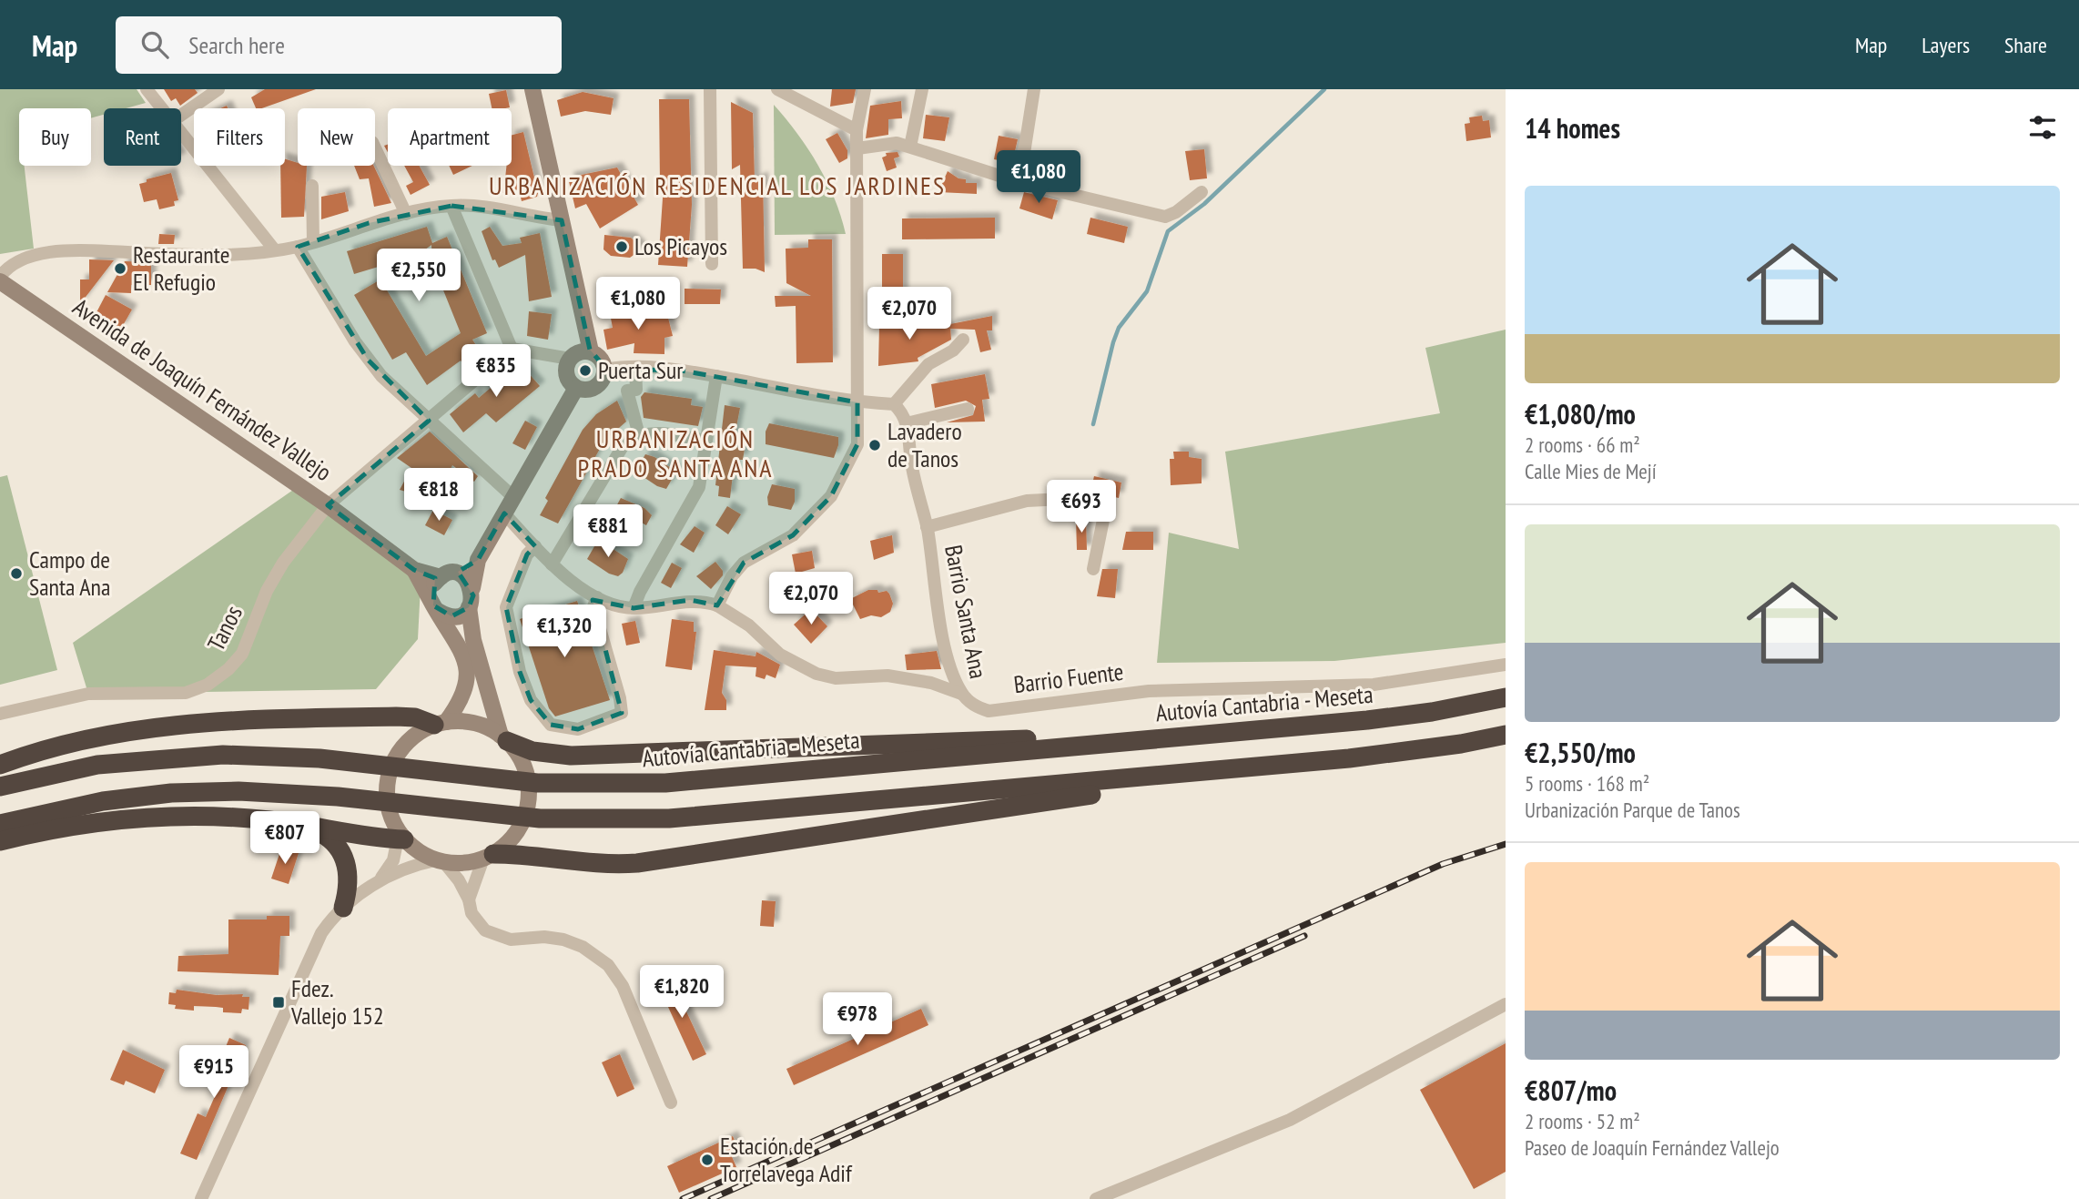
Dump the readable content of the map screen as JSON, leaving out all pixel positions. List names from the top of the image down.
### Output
{
  "streets": {
    "highway": ["Autovía Cantabria - Meseta"],
    "street": [
      "Avenida de Joaquín Fernández Vallejo",
      "Barrio Santa Ana",
      "Tanos",
      "Barrio Fuente"
    ]
  },
  "crossings": [
    ["Avenida de Joaquín Fernández Vallejo", "Tanos"],
    ["Barrio Santa Ana", "Barrio Fuente"]
  ],
  "districts": ["URBANIZACIÓN RESIDENCIAL LOS JARDINES", "URBANIZACIÓN PRADO SANTA ANA"],
  "places": {
    "other": [
      "Los Picayos",
      "Restaurante El Refugio",
      "Puerta Sur",
      "Lavadero de Tanos",
      "Campo de Santa Ana",
      "Estación de Torrelavega Adif"
    ],
    "transit": ["Fdez. Vallejo 152"]
  },
  "page": {
    "header": "Map",
    "search": "Search here",
    "nav": ["Map", "Layers", "Share"],
    "heading": "14 homes",
    "chip": [
      "Buy",
      "Rent",
      "Filters",
      "New",
      "Apartment"
    ],
    "price": [
      "€1,080",
      "€2,550",
      "€1,080",
      "€2,070",
      "€835",
      "€818",
      "€693",
      "€881",
      "€2,070",
      "€1,320",
      "€807",
      "€1,820",
      "€978",
      "€915"
    ],
    "list": [
      {
        "name": "€1,080/mo",
        "note": "2 rooms · 66 m² · Calle Mies de Mejí"
      },
      {
        "name": "€2,550/mo",
        "note": "5 rooms · 168 m² · Urbanización Parque de Tanos"
      },
      {
        "name": "€807/mo",
        "note": "2 rooms · 52 m² · Paseo de Joaquín Fernández Vallejo"
      }
    ]
  }
}
